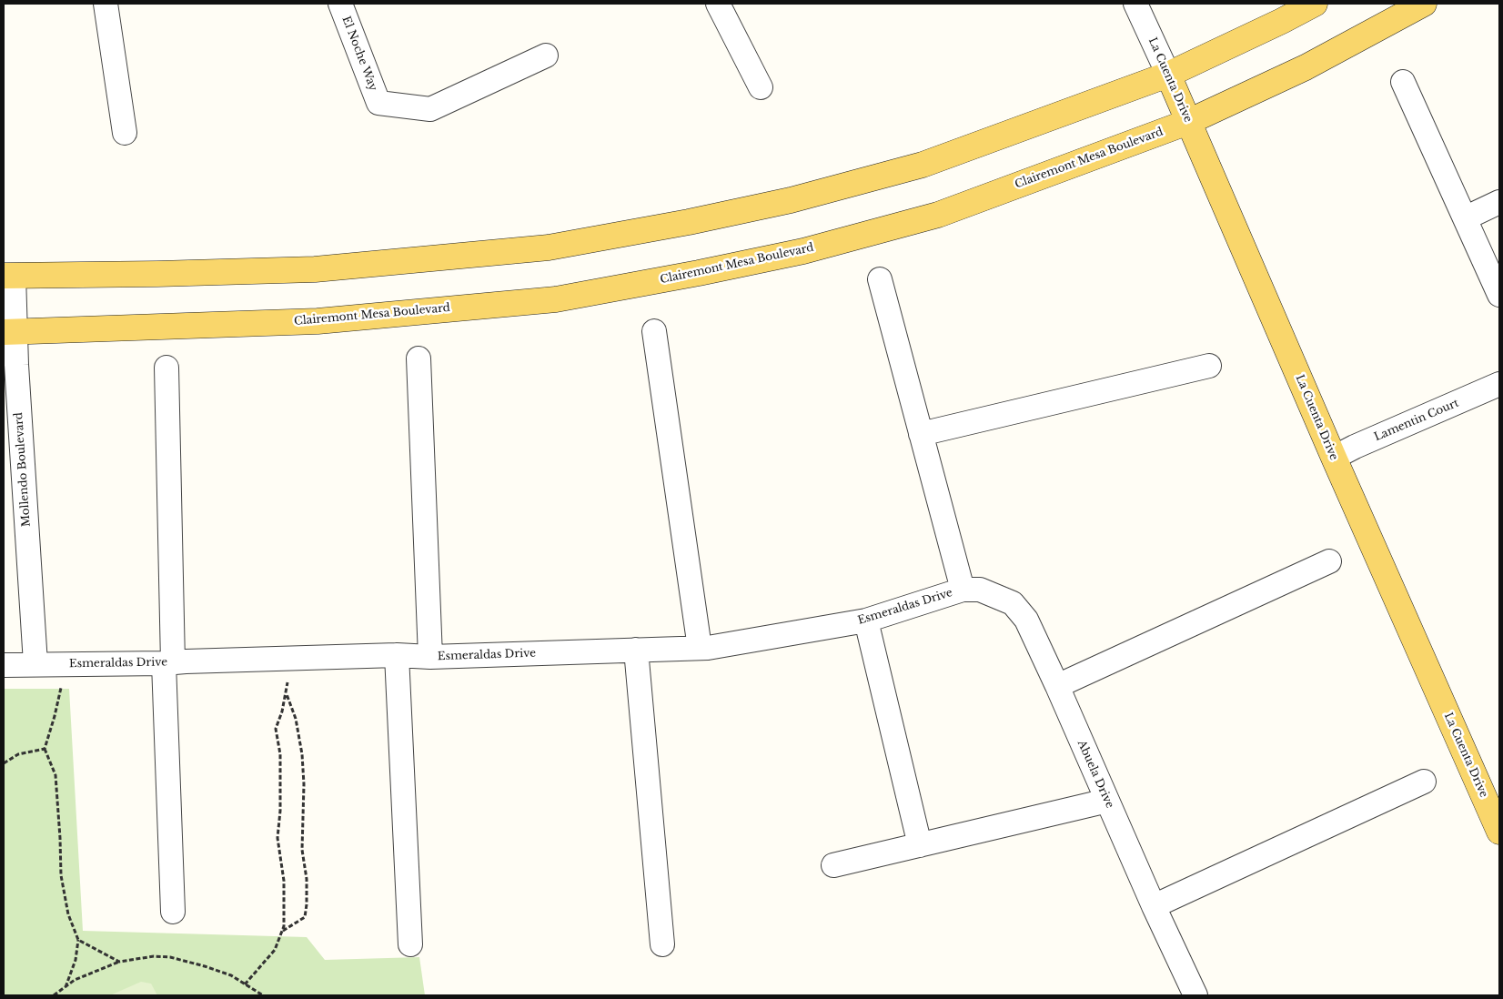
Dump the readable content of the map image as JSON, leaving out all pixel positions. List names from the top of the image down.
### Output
{
  "streets": {
    "main road": ["La Cuenta Drive", "Clairemont Mesa Boulevard"],
    "street": [
      "El Noche Way",
      "Lamentin Court",
      "Mollendo Boulevard",
      "Esmeraldas Drive",
      "Abuela Drive"
    ]
  },
  "crossings": [
    ["La Cuenta Drive", "Clairemont Mesa Boulevard"],
    ["La Cuenta Drive", "Lamentin Court"],
    ["Clairemont Mesa Boulevard", "Mollendo Boulevard"],
    ["Mollendo Boulevard", "Esmeraldas Drive"],
    ["Esmeraldas Drive", "Abuela Drive"]
  ]
}
